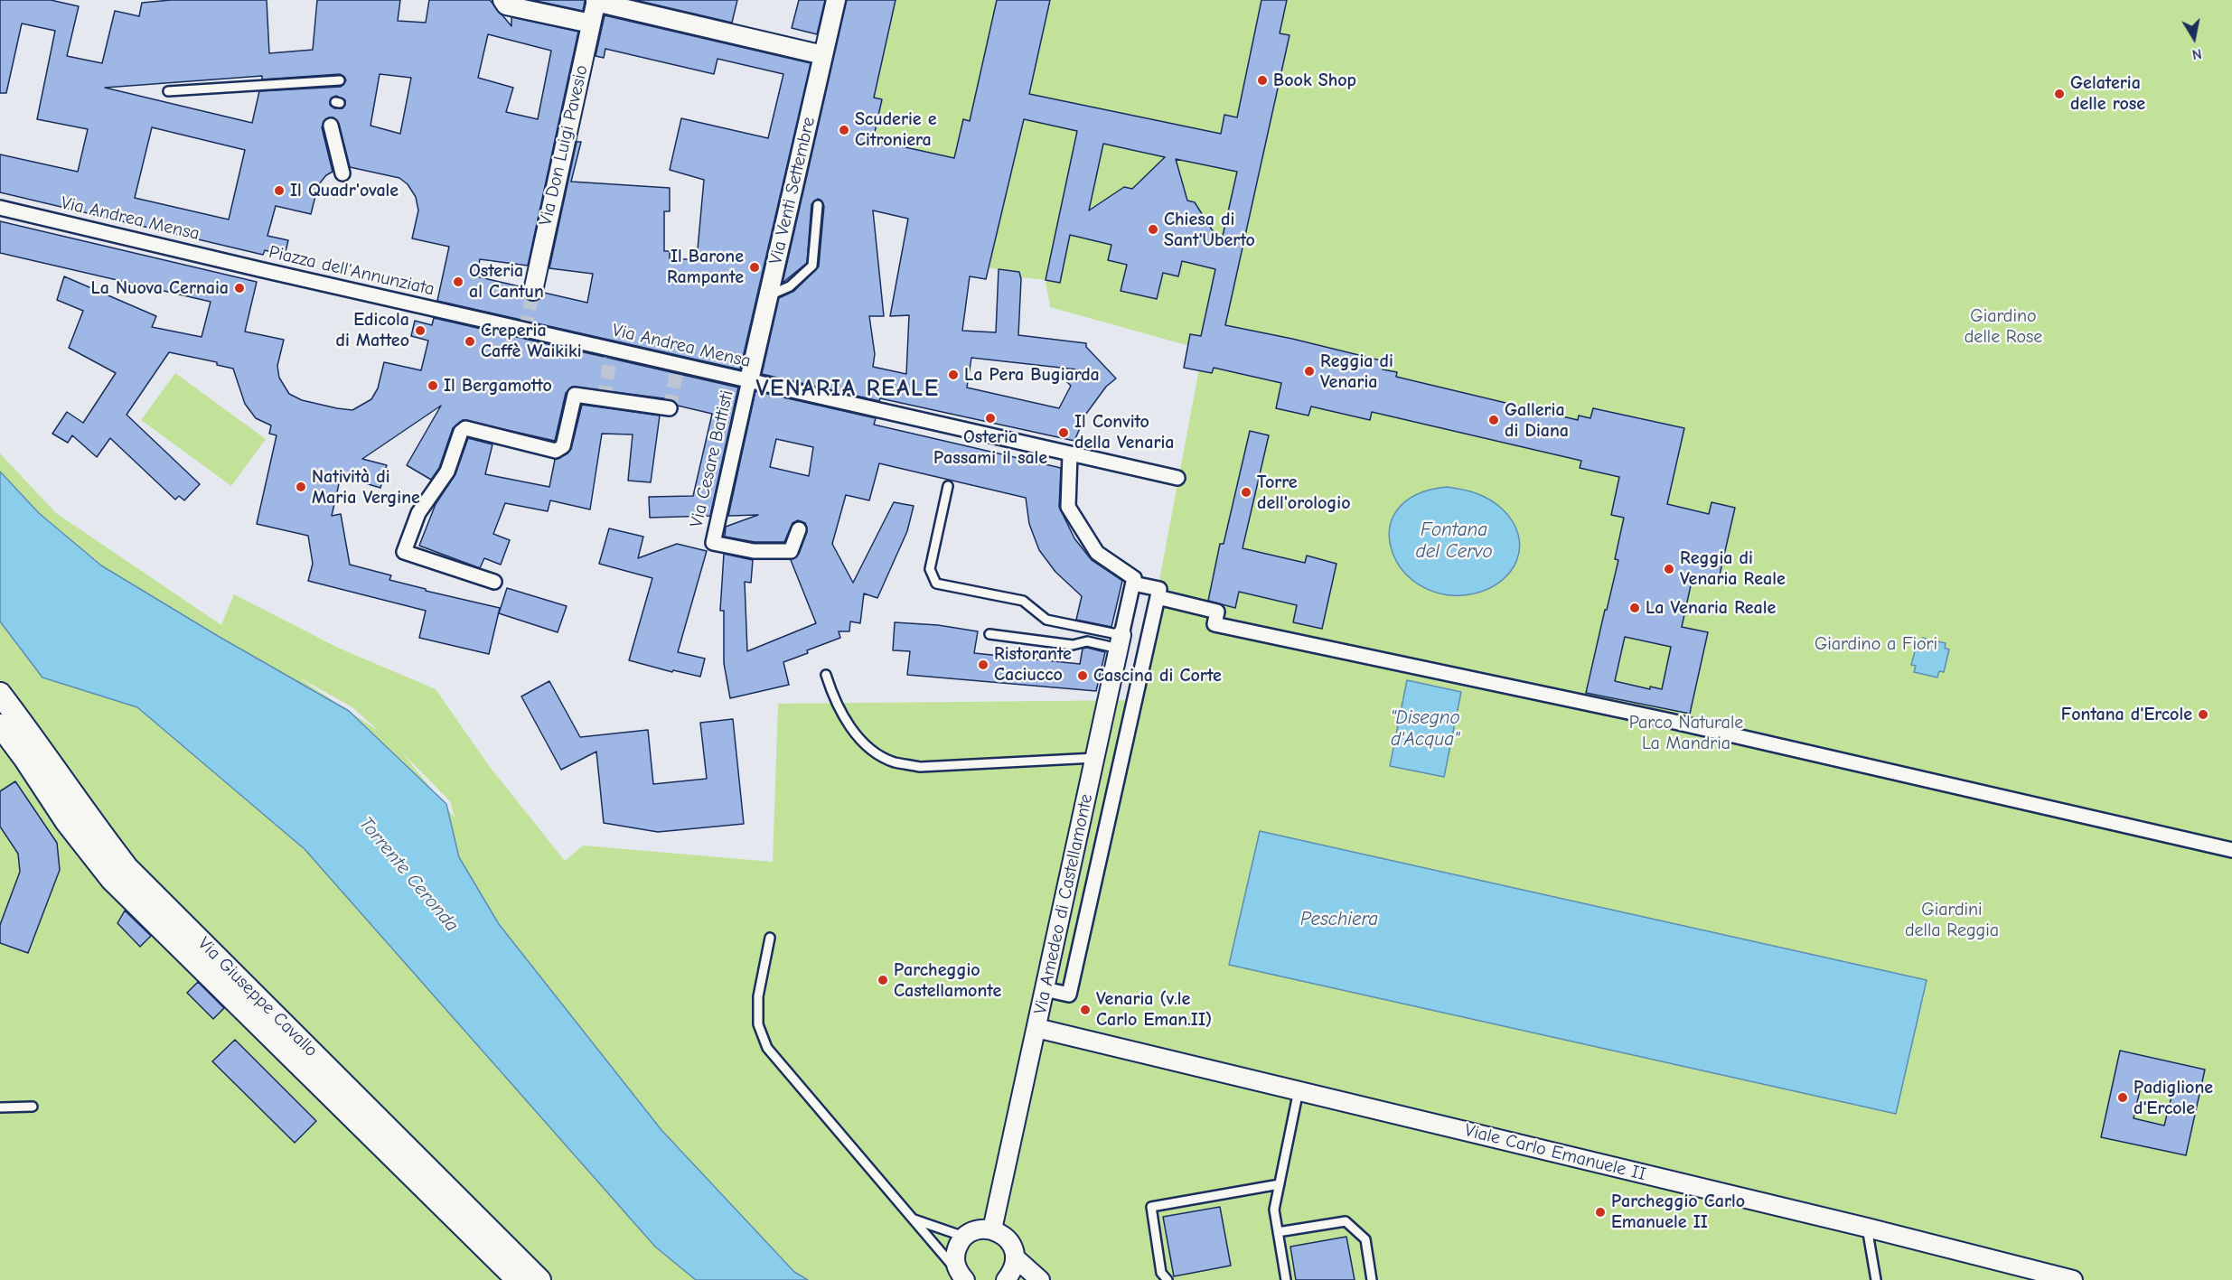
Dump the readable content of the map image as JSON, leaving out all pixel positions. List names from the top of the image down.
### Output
{
  "streets": {
    "street": [
      "Via Don Luigi Pavesio",
      "Via Venti Settembre",
      "Via Andrea Mensa",
      "Piazza dell'Annunziata",
      "Via Cesare Battisti",
      "Via Amedeo di Castellamonte",
      "Via Giuseppe Cavallo",
      "Viale Carlo Emanuele II"
    ]
  },
  "crossings": [
    ["Via Venti Settembre", "Via Andrea Mensa"],
    ["Via Venti Settembre", "Via Cesare Battisti"],
    ["Via Andrea Mensa", "Piazza dell'Annunziata"],
    ["Via Andrea Mensa", "Via Cesare Battisti"],
    ["Via Amedeo di Castellamonte", "Viale Carlo Emanuele II"]
  ],
  "districts": ["VENARIA REALE"],
  "water": [
    "Fontana del Cervo",
    "\"Disegno d'Acqua\"",
    "Torrente Ceronda",
    "Peschiera"
  ],
  "parks": [
    "Giardino delle Rose",
    "Giardino a Fiori",
    "Parco Naturale La Mandria",
    "Giardini della Reggia"
  ],
  "places": [
    "Book Shop",
    "Gelateria delle rose",
    "Scuderie e Citroniera",
    "Il Quadr'ovale",
    "Chiesa di Sant'Uberto",
    "Il Barone Rampante",
    "Osteria al Cantun",
    "La Nuova Cernaia",
    "Edicola di Matteo",
    "Creperia Caffè Waikiki",
    "Reggia di Venaria",
    "La Pera Bugiarda",
    "Il Bergamotto",
    "Osteria Passami il sale",
    "Galleria di Diana",
    "Il Convito della Venaria",
    "Natività di Maria Vergine",
    "Torre dell'orologio",
    "Reggia di Venaria Reale",
    "La Venaria Reale",
    "Ristorante Caciucco",
    "Cascina di Corte",
    "Fontana d'Ercole",
    "Parcheggio Castellamonte",
    "Venaria (v.le Carlo Eman.II)",
    "Padiglione d'Ercole",
    "Parcheggio Carlo Emanuele II"
  ],
  "north": "bottom"
}
